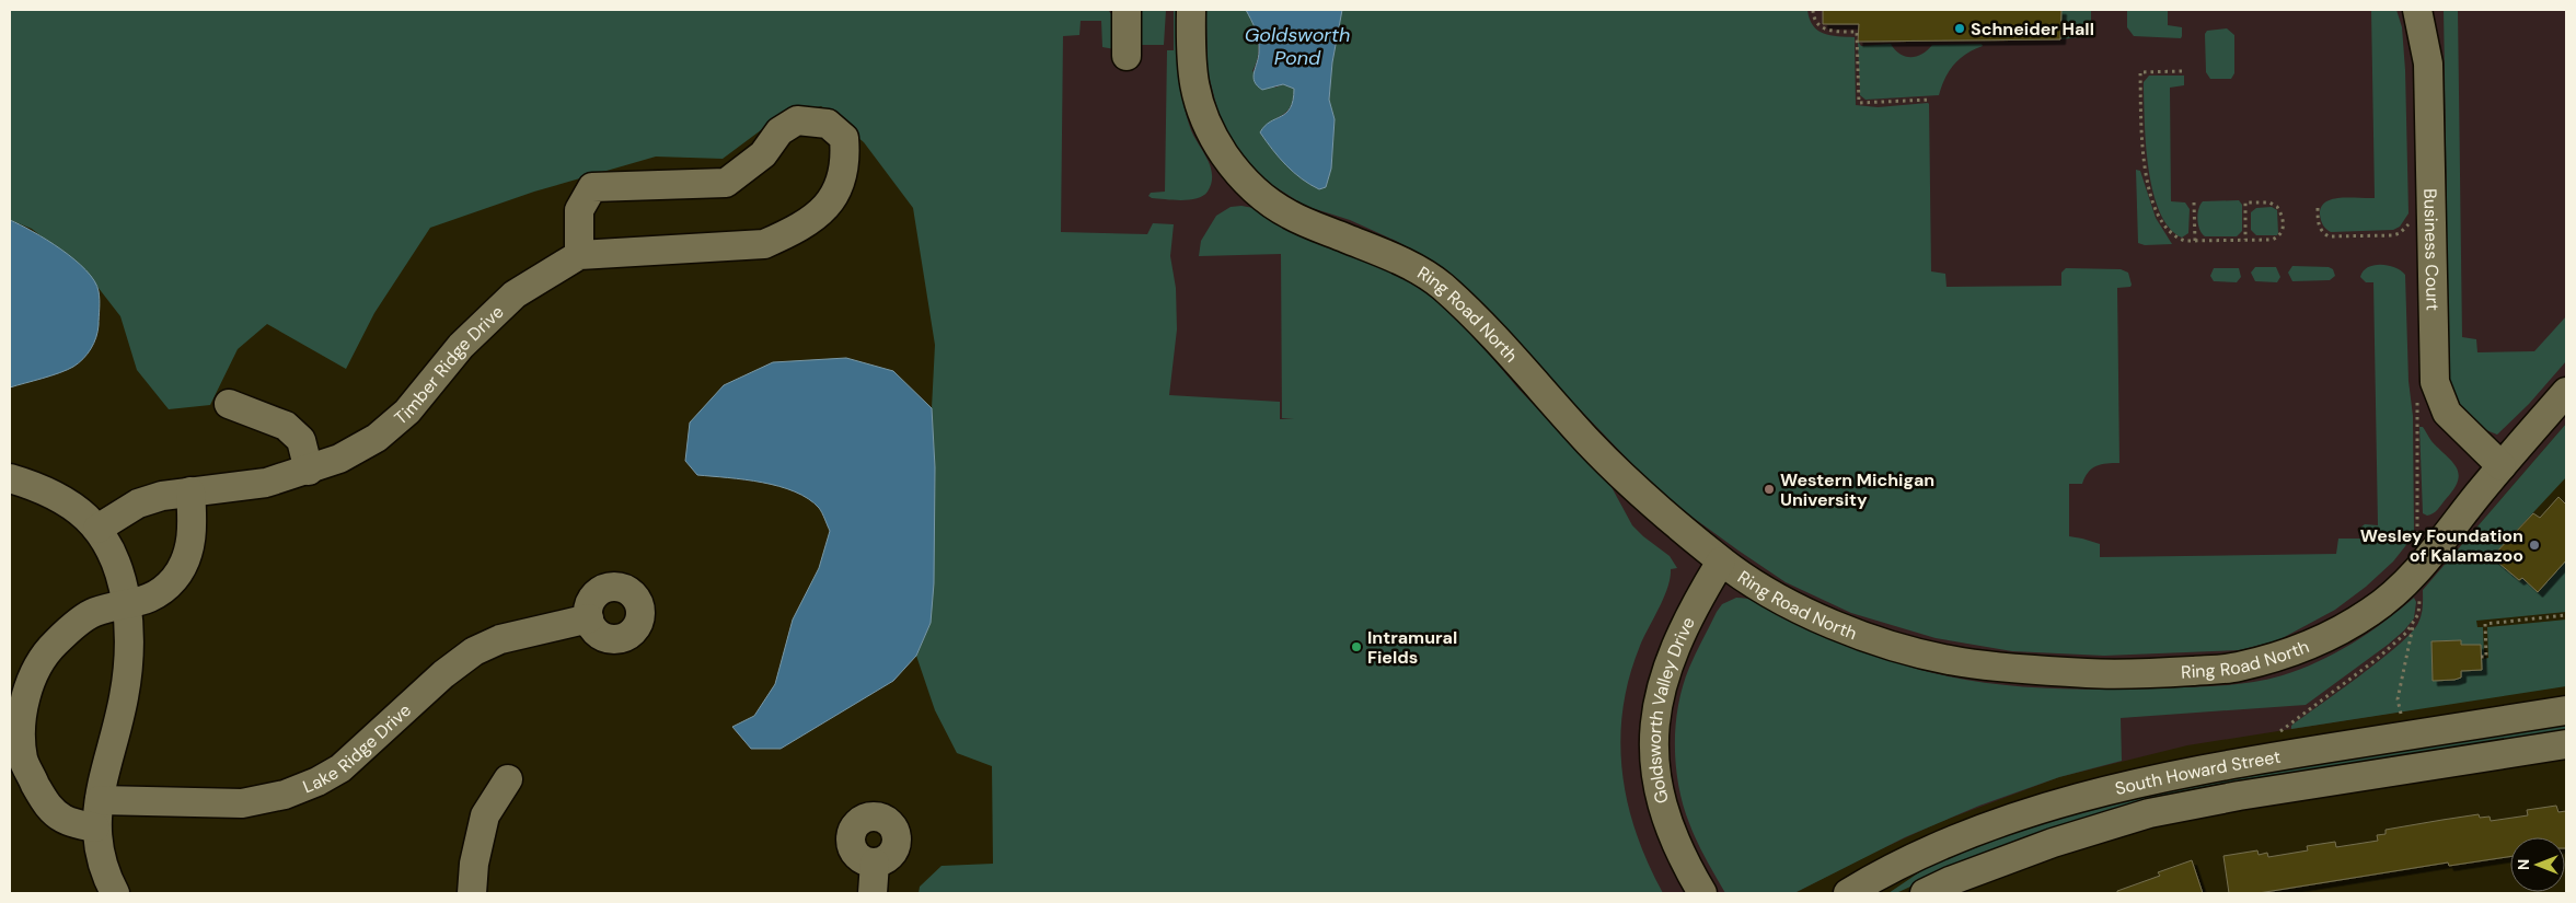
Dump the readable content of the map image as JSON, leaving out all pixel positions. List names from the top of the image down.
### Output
{
  "streets": {
    "street": [
      "Business Court",
      "Ring Road North",
      "Timber Ridge Drive",
      "Goldsworth Valley Drive",
      "Lake Ridge Drive",
      "South Howard Street"
    ]
  },
  "crossings": [
    ["Business Court", "Ring Road North"],
    ["Ring Road North", "Goldsworth Valley Drive"],
    ["Timber Ridge Drive", "Lake Ridge Drive"]
  ],
  "water": ["Goldsworth Pond"],
  "places": [
    "Schneider Hall",
    "Western Michigan University",
    "Wesley Foundation of Kalamazoo",
    "Intramural Fields"
  ],
  "north": "left"
}
